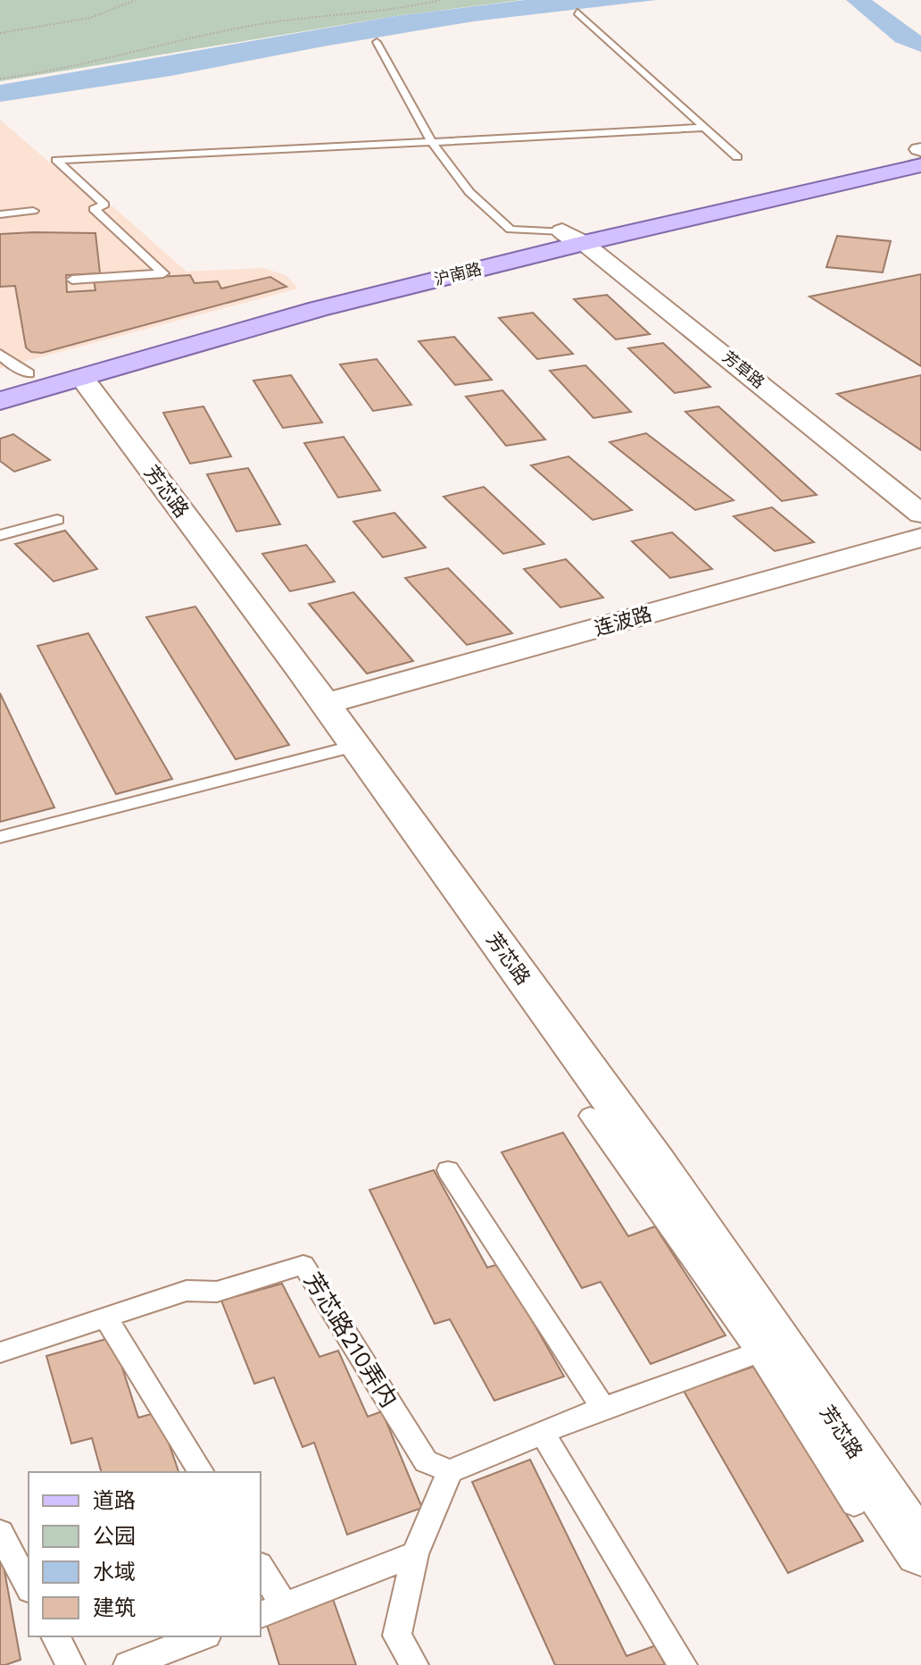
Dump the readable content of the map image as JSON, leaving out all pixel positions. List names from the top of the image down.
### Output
{
  "streets": {
    "main road": ["沪南路"],
    "street": ["芳草路", "芳芯路", "连波路"],
    "lane": ["芳芯路210弄内"]
  },
  "crossings": [
    ["沪南路", "芳草路"],
    ["沪南路", "芳芯路"],
    ["芳芯路", "连波路"]
  ],
  "legend": [
    "道路",
    "公园",
    "水域",
    "建筑"
  ]
}
